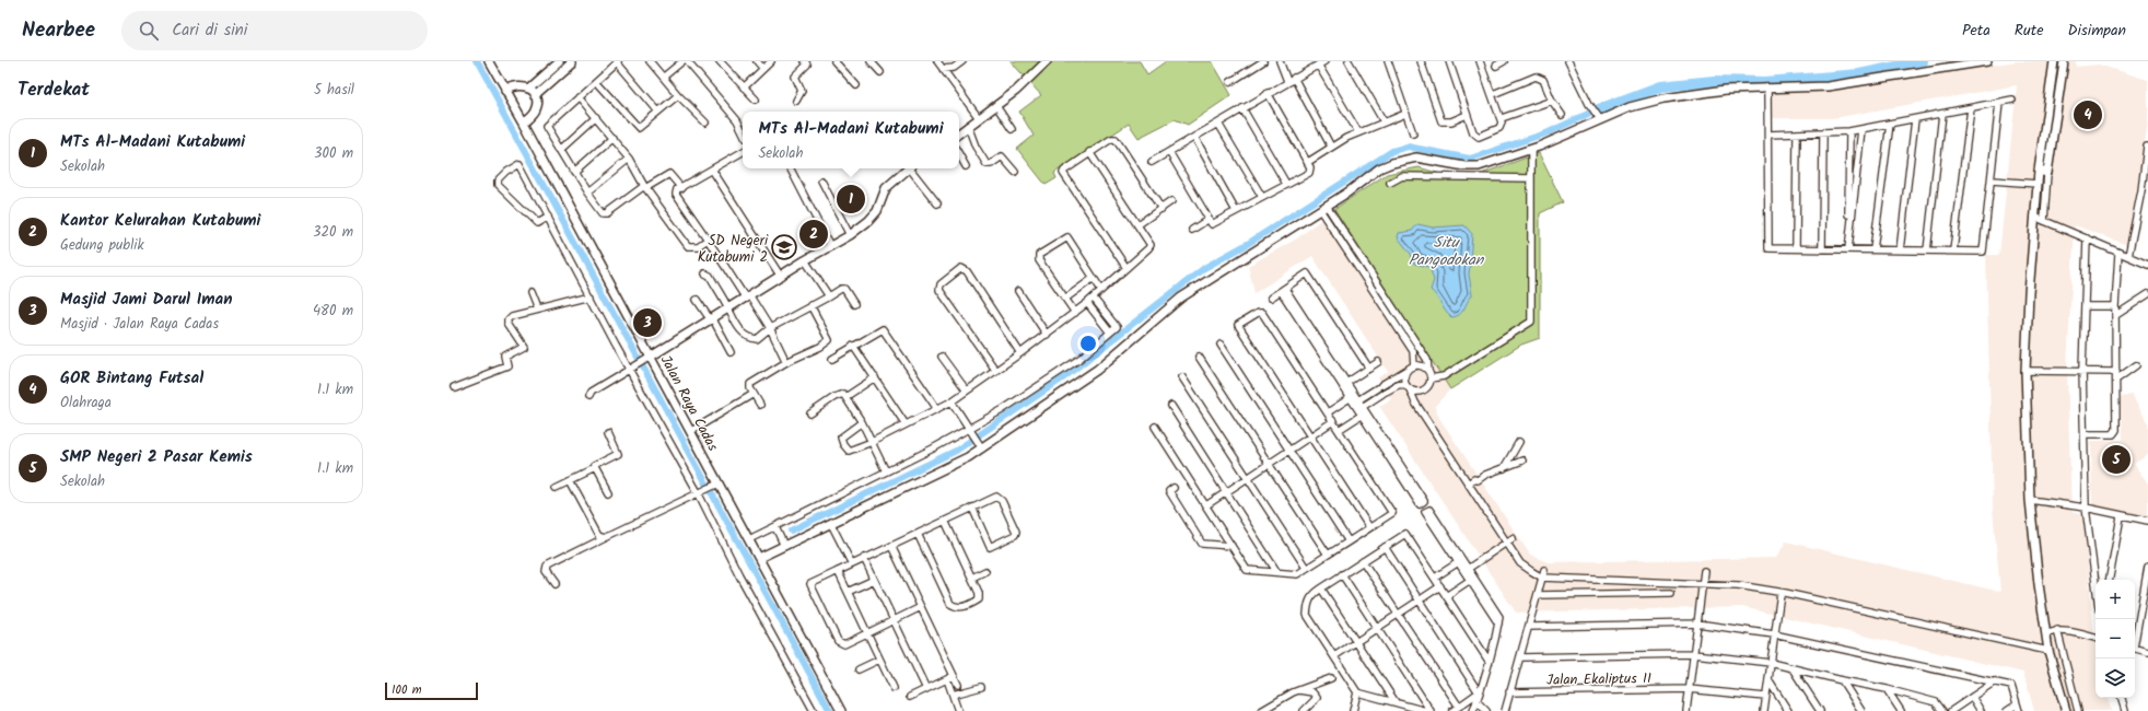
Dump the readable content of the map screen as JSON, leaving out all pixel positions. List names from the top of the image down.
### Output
{
  "streets": {
    "street": ["Jalan Raya Cadas", "Jalan Ekaliptus II"]
  },
  "water": ["Situ Pangodokan"],
  "places": {
    "school or university": ["SD Negeri Kutabumi 2"]
  },
  "scale_bar": "100 m",
  "page": {
    "header": "Nearbee",
    "search": "Cari di sini",
    "nav": ["Peta", "Rute", "Disimpan"],
    "heading": ["Terdekat", "5 hasil"],
    "pins": [
      "4",
      "1",
      "2",
      "3",
      "5"
    ],
    "popup": ["MTs Al-Madani Kutabumi", "Sekolah"],
    "list": [
      {
        "mark": "1",
        "name": "MTs Al-Madani Kutabumi",
        "note": "Sekolah",
        "value": "300 m"
      },
      {
        "mark": "2",
        "name": "Kantor Kelurahan Kutabumi",
        "note": "Gedung publik",
        "value": "320 m"
      },
      {
        "mark": "3",
        "name": "Masjid Jami Darul Iman",
        "note": "Masjid · Jalan Raya Cadas",
        "value": "480 m"
      },
      {
        "mark": "4",
        "name": "GOR Bintang Futsal",
        "note": "Olahraga",
        "value": "1.1 km"
      },
      {
        "mark": "5",
        "name": "SMP Negeri 2 Pasar Kemis",
        "note": "Sekolah",
        "value": "1.1 km"
      }
    ],
    "map_buttons": ["+", "−"],
    "scale": "100 m"
  }
}
